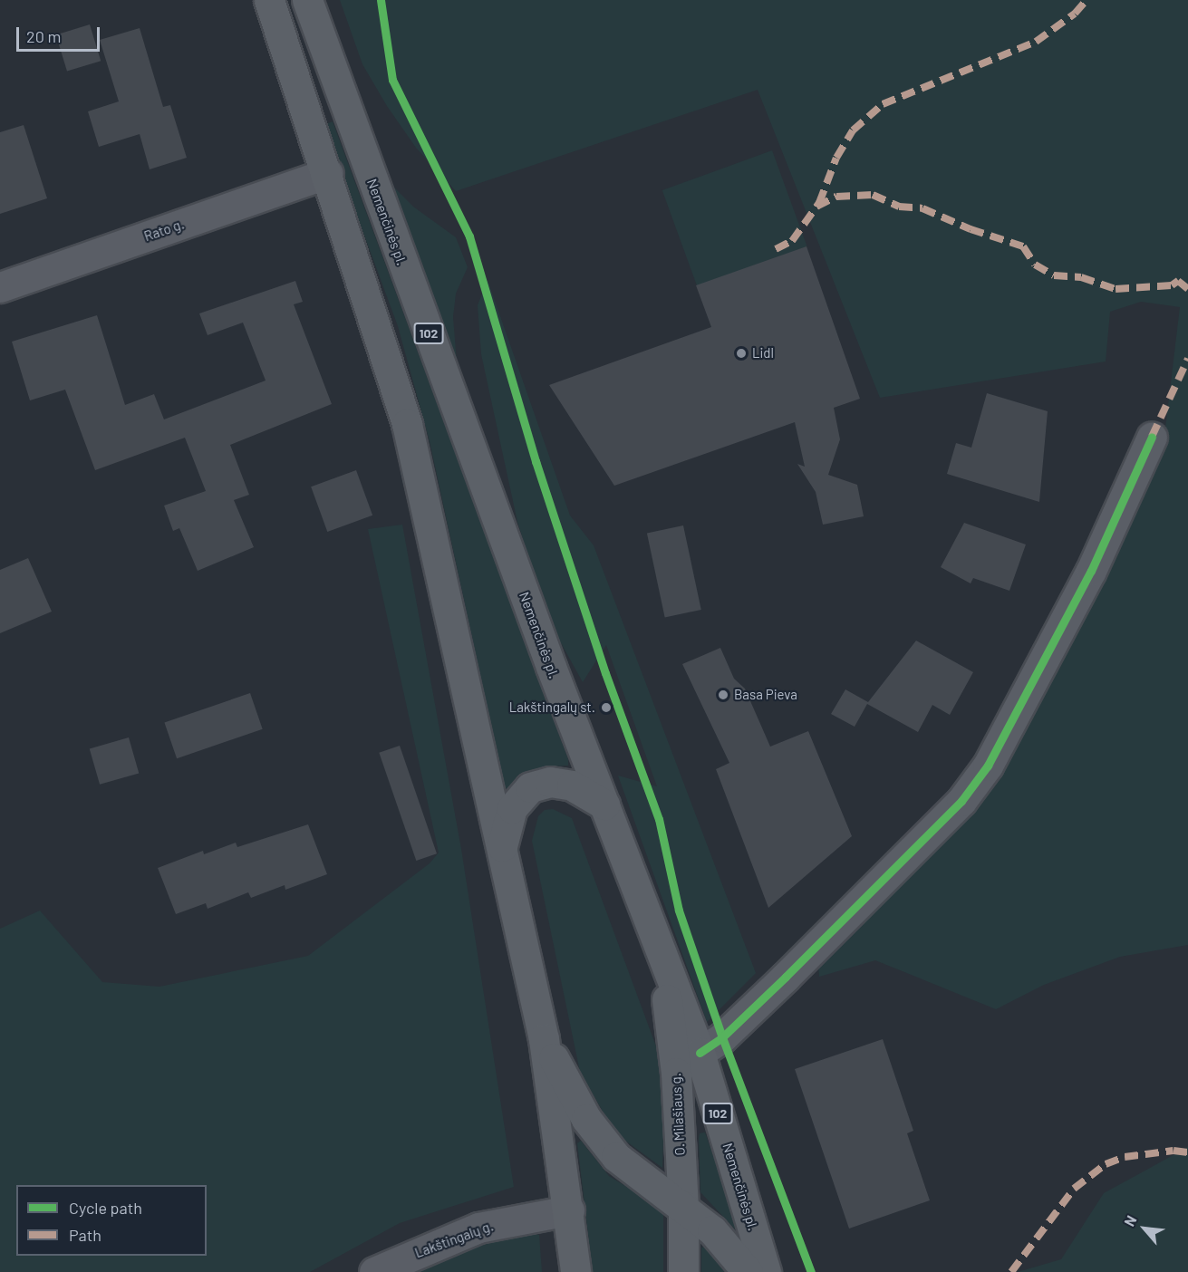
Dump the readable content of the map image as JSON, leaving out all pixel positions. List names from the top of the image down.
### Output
{
  "streets": {
    "main road": ["Nemenčinės pl.", "102", "O. Milašiaus g."],
    "street": ["Rato g.", "Lakštingalų g."]
  },
  "crossings": [
    ["Nemenčinės pl.", "O. Milašiaus g."]
  ],
  "places": ["Lidl", "Basa Pieva", "Lakštingalų st."],
  "legend": ["Cycle path", "Path"],
  "scale_bar": "20 m",
  "north": "top left"
}
